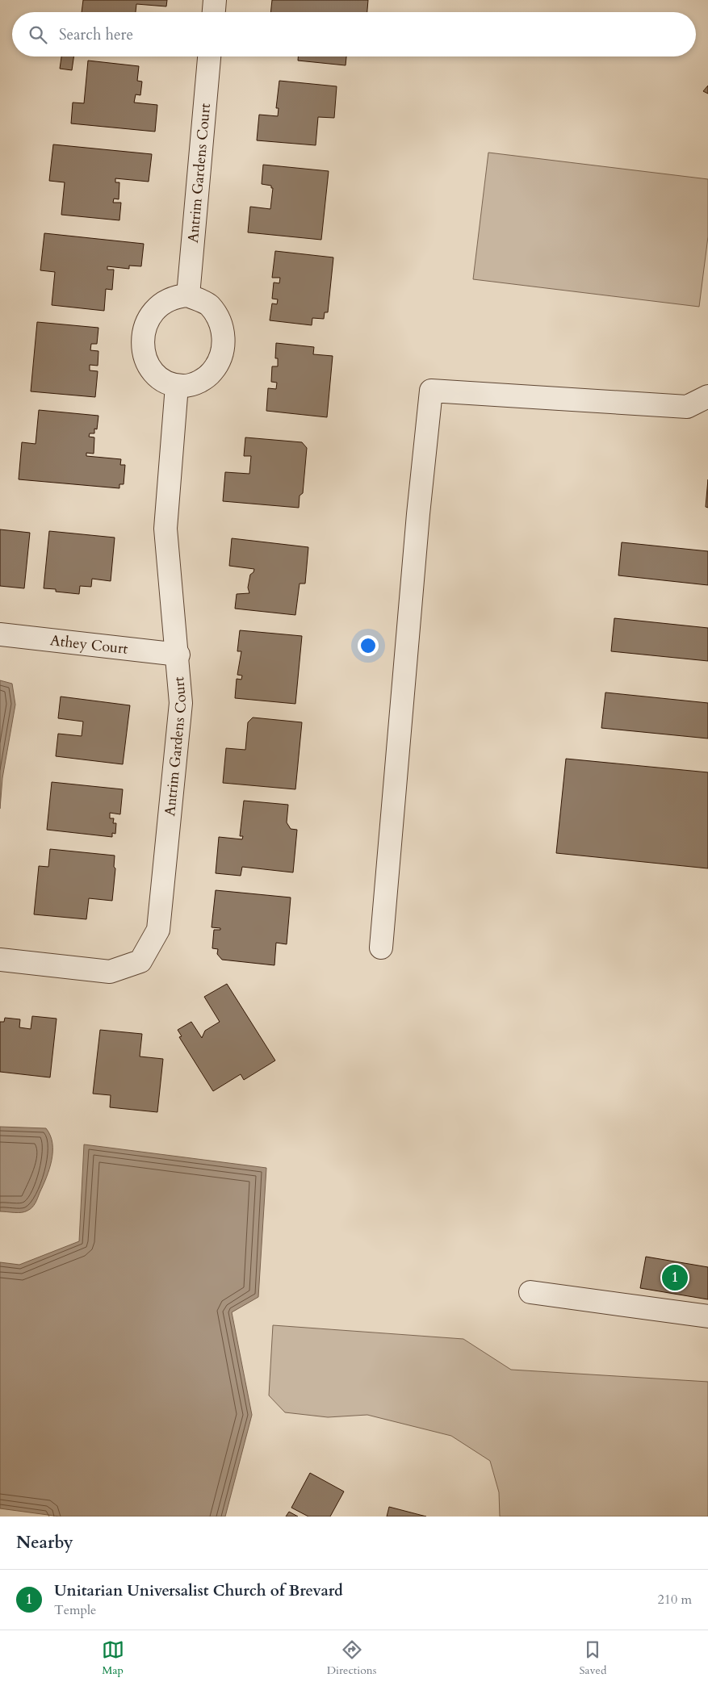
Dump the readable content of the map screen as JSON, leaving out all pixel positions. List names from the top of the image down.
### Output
{
  "streets": {
    "street": ["Antrim Gardens Court", "Athey Court"]
  },
  "crossings": [
    ["Antrim Gardens Court", "Athey Court"]
  ],
  "page": {
    "search": "Search here",
    "pins": "1",
    "heading": "Nearby",
    "list": [
      {
        "mark": "1",
        "name": "Unitarian Universalist Church of Brevard",
        "note": "Temple",
        "value": "210 m"
      }
    ],
    "nav": ["Map", "Directions", "Saved"]
  }
}
